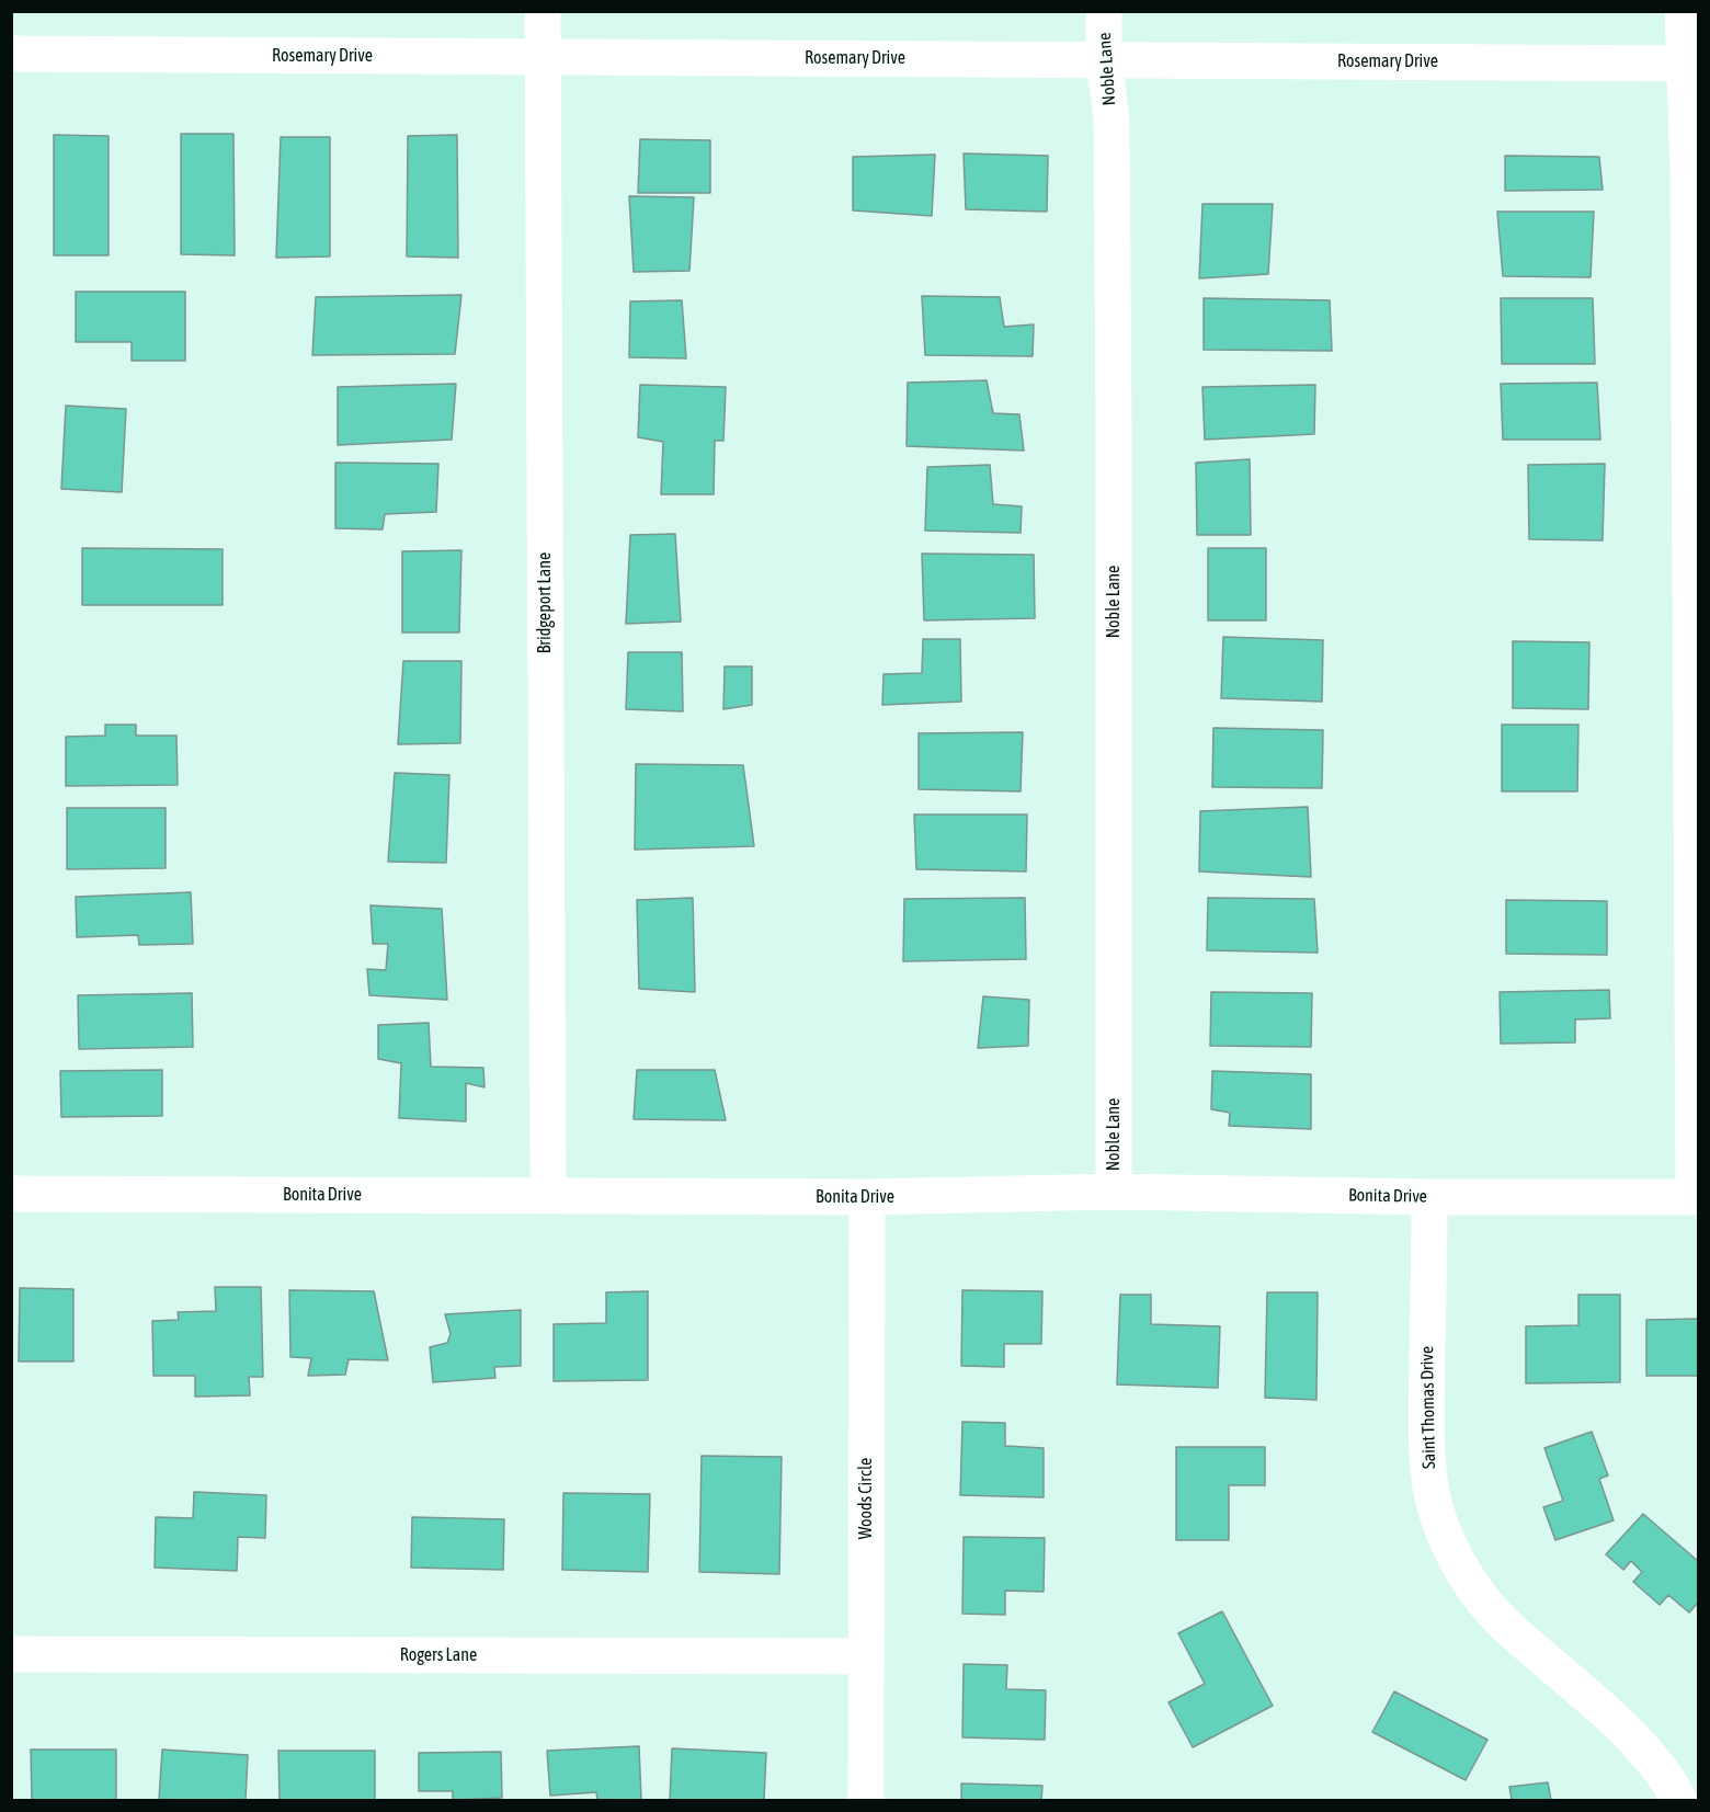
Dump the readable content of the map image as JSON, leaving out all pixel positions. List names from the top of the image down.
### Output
{
  "streets": {
    "street": [
      "Rosemary Drive",
      "Noble Lane",
      "Bridgeport Lane",
      "Bonita Drive",
      "Saint Thomas Drive",
      "Woods Circle",
      "Rogers Lane"
    ]
  },
  "crossings": [
    ["Rosemary Drive", "Noble Lane"],
    ["Rosemary Drive", "Bridgeport Lane"],
    ["Noble Lane", "Bonita Drive"],
    ["Bridgeport Lane", "Bonita Drive"],
    ["Bonita Drive", "Saint Thomas Drive"],
    ["Bonita Drive", "Woods Circle"],
    ["Woods Circle", "Rogers Lane"]
  ]
}
